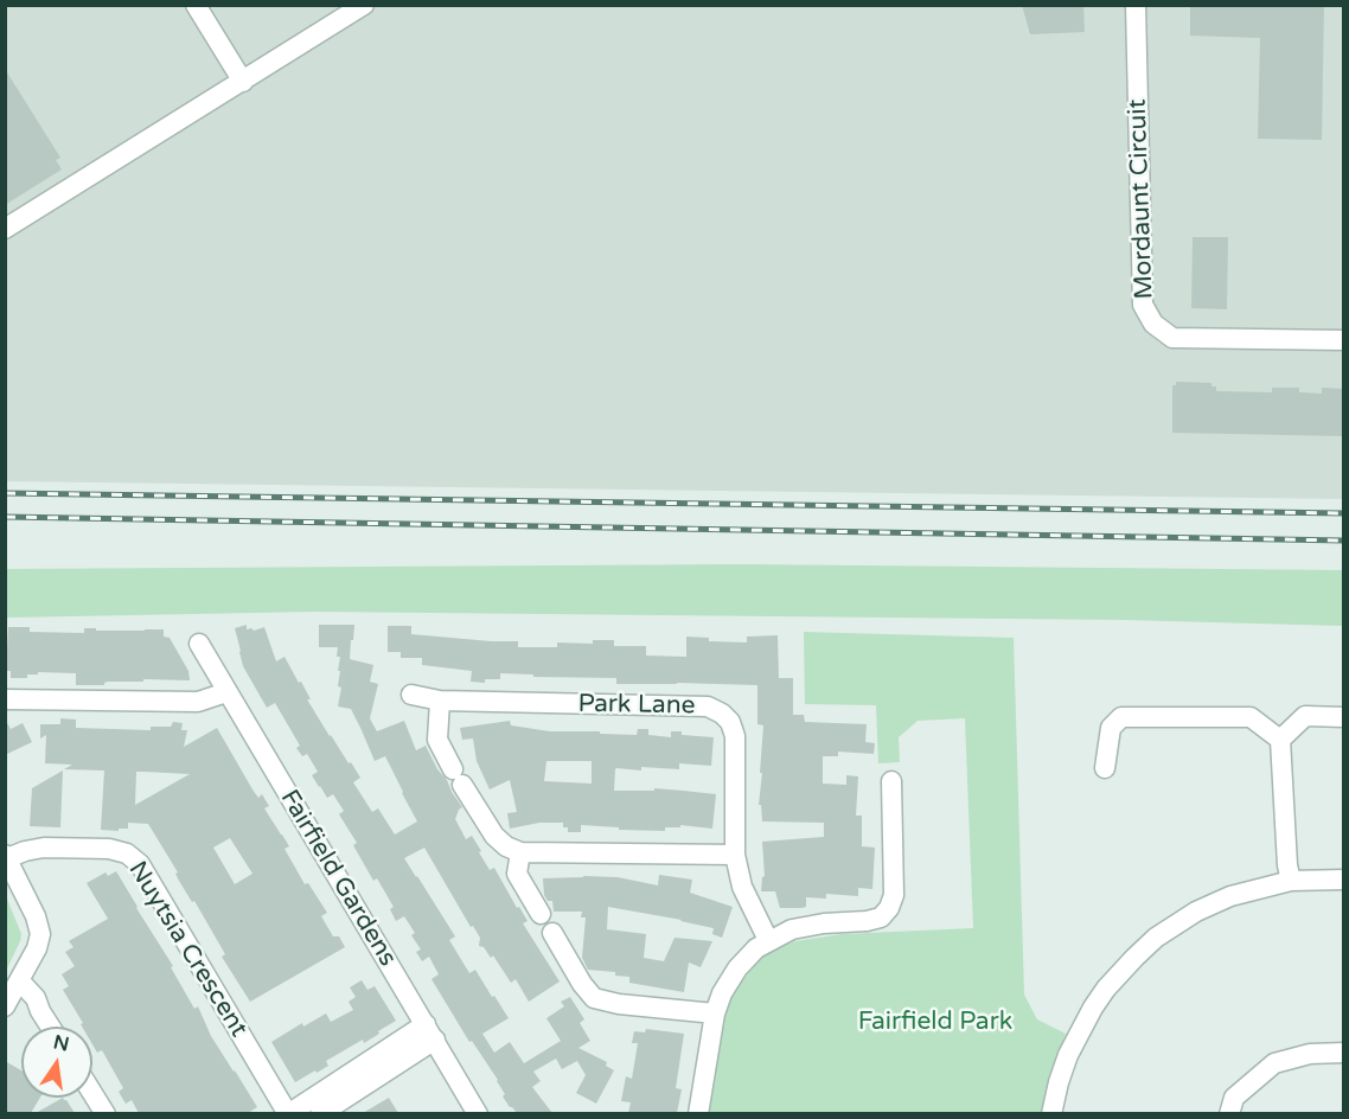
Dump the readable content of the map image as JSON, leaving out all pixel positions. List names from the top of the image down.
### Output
{
  "streets": {
    "street": [
      "Mordaunt Circuit",
      "Park Lane",
      "Fairfield Gardens",
      "Nuytsia Crescent"
    ]
  },
  "parks": ["Fairfield Park"],
  "north": "top"
}
